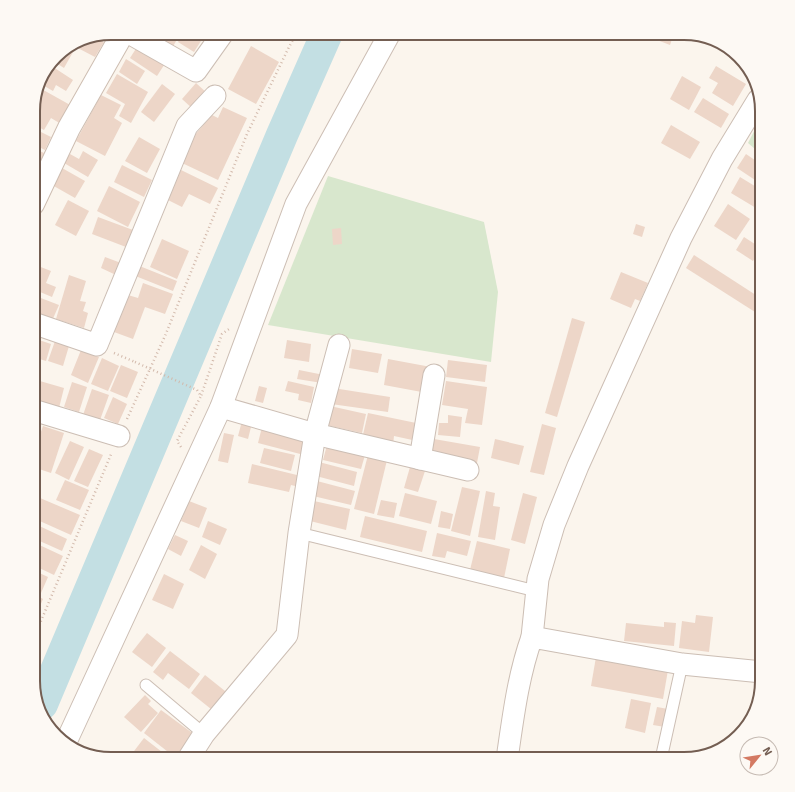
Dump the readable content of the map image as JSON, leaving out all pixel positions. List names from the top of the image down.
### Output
{
  "north": "top right"
}
